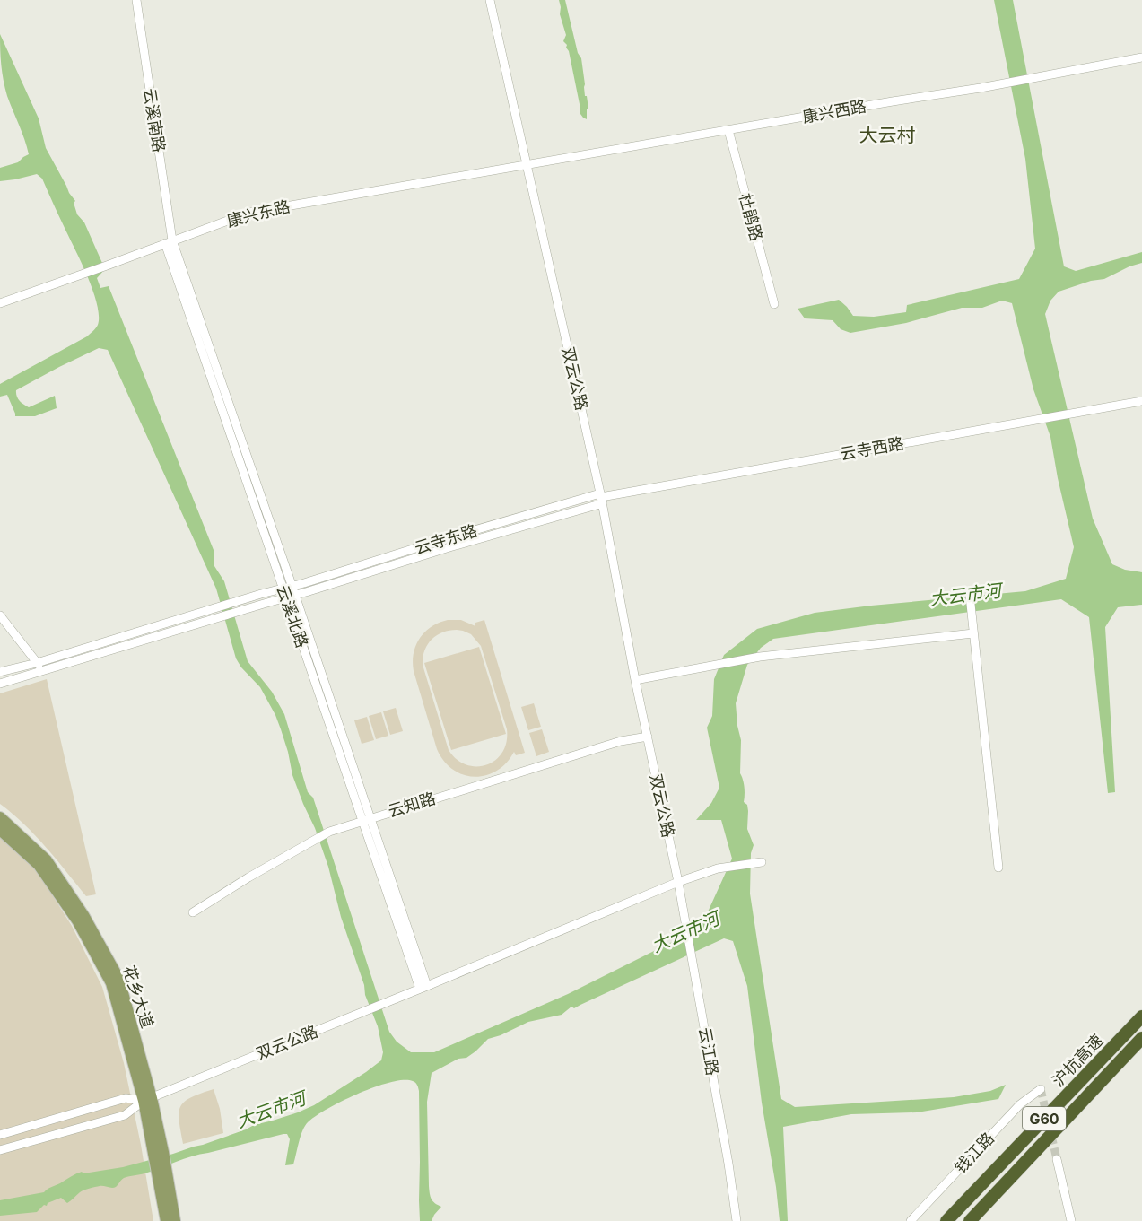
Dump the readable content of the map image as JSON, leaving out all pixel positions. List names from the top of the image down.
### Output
{
  "streets": {
    "highway": ["沪杭高速", "G60"],
    "main road": ["花乡大道"],
    "street": [
      "康兴西路",
      "云溪南路",
      "康兴东路",
      "杜鹃路",
      "双云公路",
      "云寺西路",
      "云寺东路",
      "云溪北路",
      "云知路",
      "云江路",
      "钱江路"
    ]
  },
  "crossings": [
    ["康兴西路", "康兴东路"],
    ["康兴西路", "杜鹃路"],
    ["康兴西路", "双云公路"],
    ["云溪南路", "康兴东路"],
    ["云溪南路", "云溪北路"],
    ["康兴东路", "双云公路"],
    ["康兴东路", "云溪北路"],
    ["双云公路", "云寺西路"],
    ["双云公路", "云寺东路"],
    ["双云公路", "云溪北路"],
    ["双云公路", "云知路"],
    ["双云公路", "花乡大道"],
    ["双云公路", "云江路"],
    ["云寺西路", "云寺东路"],
    ["云寺东路", "云溪北路"],
    ["云溪北路", "云知路"]
  ],
  "districts": ["大云村"],
  "water": ["大云市河"]
}
